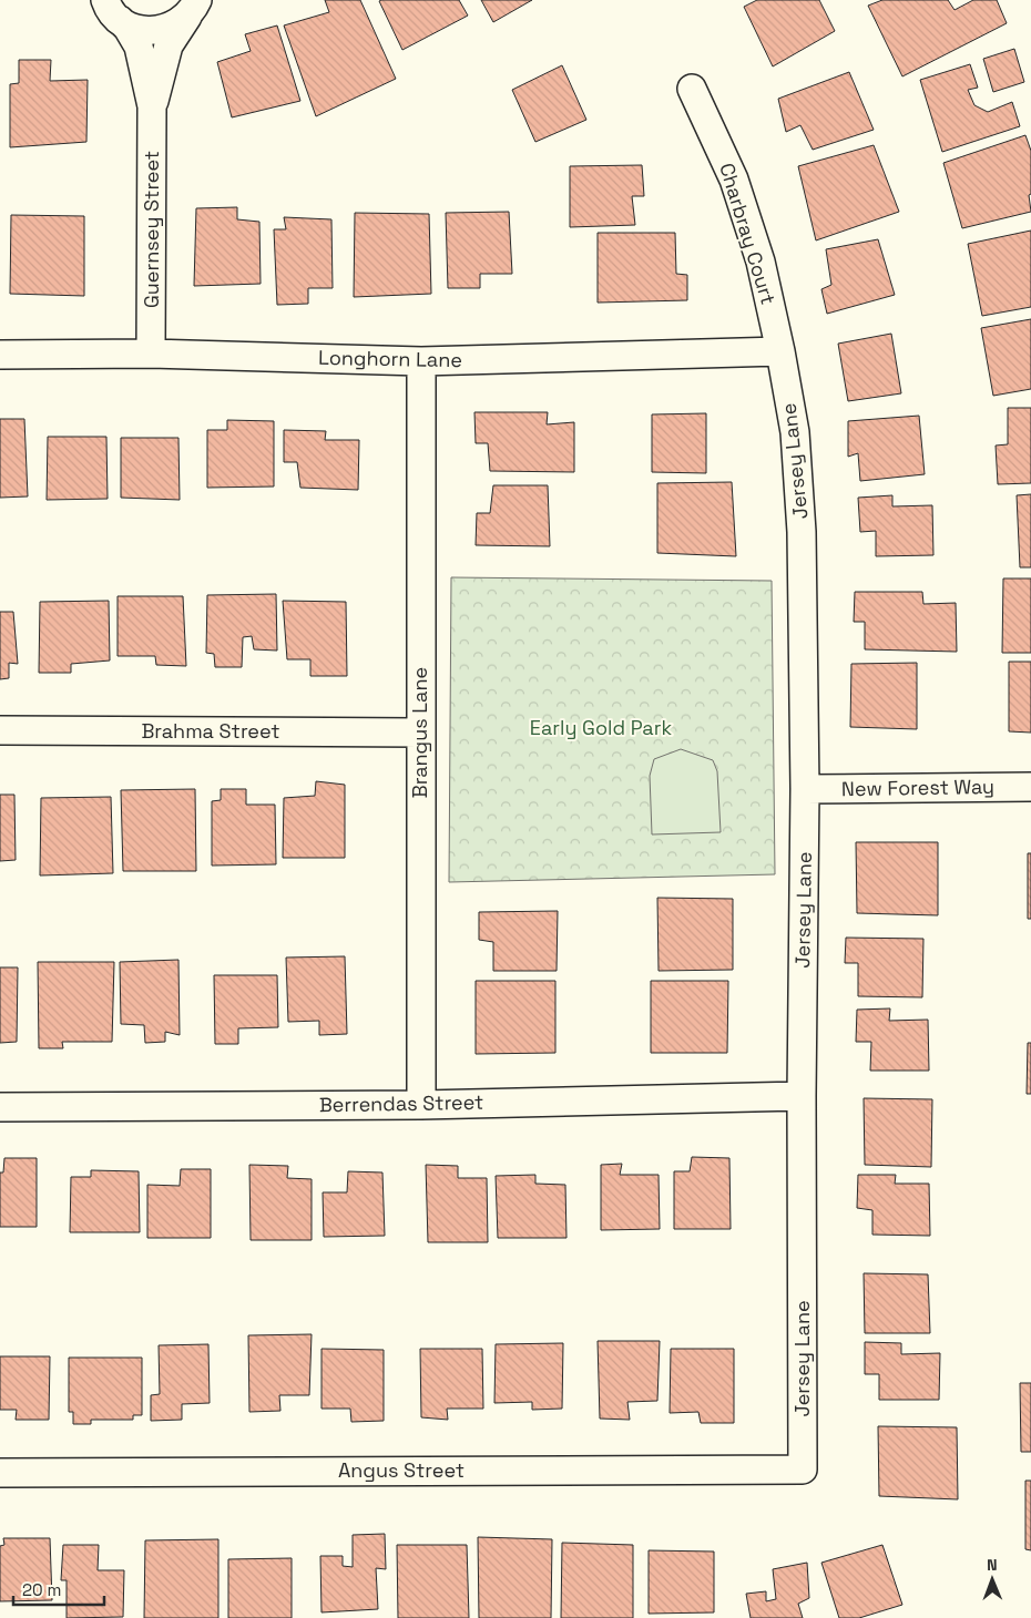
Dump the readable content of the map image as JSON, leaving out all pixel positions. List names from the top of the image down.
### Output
{
  "streets": {
    "street": [
      "Guernsey Street",
      "Charbray Court",
      "Longhorn Lane",
      "Jersey Lane",
      "Brahma Street",
      "Brangus Lane",
      "New Forest Way",
      "Berrendas Street",
      "Angus Street"
    ]
  },
  "crossings": [
    ["Guernsey Street", "Longhorn Lane"],
    ["Charbray Court", "Longhorn Lane"],
    ["Charbray Court", "Jersey Lane"],
    ["Longhorn Lane", "Jersey Lane"],
    ["Longhorn Lane", "Brangus Lane"],
    ["Jersey Lane", "New Forest Way"],
    ["Jersey Lane", "Berrendas Street"],
    ["Jersey Lane", "Angus Street"],
    ["Brahma Street", "Brangus Lane"],
    ["Brangus Lane", "Berrendas Street"]
  ],
  "parks": ["Early Gold Park"],
  "scale_bar": "20 m",
  "north": "top"
}
